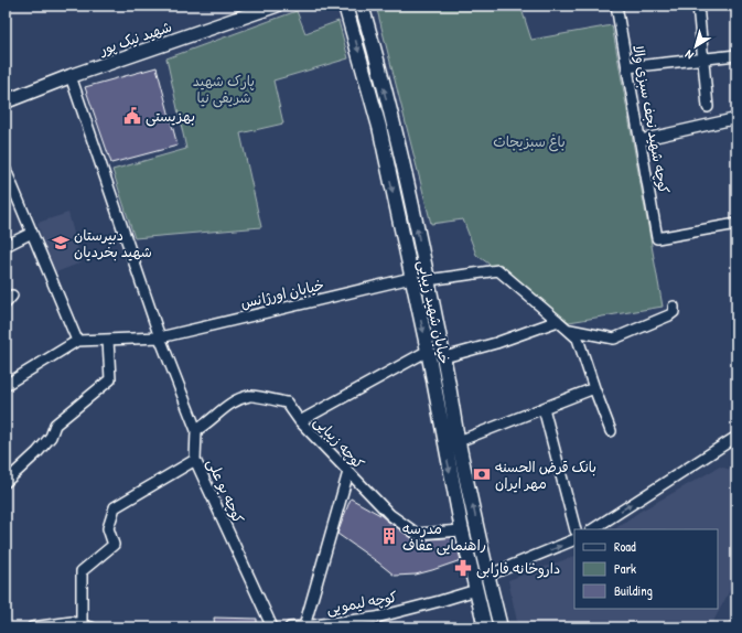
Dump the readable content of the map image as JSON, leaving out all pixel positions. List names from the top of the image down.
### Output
{
  "streets": {
    "main road": ["شهید نیک پور", "خیابان شهید زیبایی"],
    "street": [
      "کوچه شهید نجف سبزی والا",
      "خیابان اورژانس",
      "کوچه زیبایی",
      "کوچه بو علی",
      "کوچه لیمویی"
    ]
  },
  "crossings": [
    ["شهید نیک پور", "کوچه بو علی"],
    ["خیابان اورژانس", "خیابان شهید زیبایی"],
    ["خیابان اورژانس", "کوچه بو علی"],
    ["خیابان شهید زیبایی", "کوچه زیبایی"],
    ["خیابان شهید زیبایی", "کوچه لیمویی"],
    ["کوچه زیبایی", "کوچه بو علی"],
    ["کوچه زیبایی", "کوچه لیمویی"]
  ],
  "parks": ["پارک شهید شریفی نیا", "باغ سبزیجات"],
  "places": {
    "public building": ["بهزیستی"],
    "school or university": ["دبیرستان شهید بخردیان"],
    "bank": ["بانک قرض الحسنه مهر ایران"],
    "building": ["مدرسه راهنمایی عفاف"],
    "pharmacy": ["داروخانه فارابی"]
  },
  "legend": ["Road", "Park", "Building"],
  "north": "bottom left"
}
